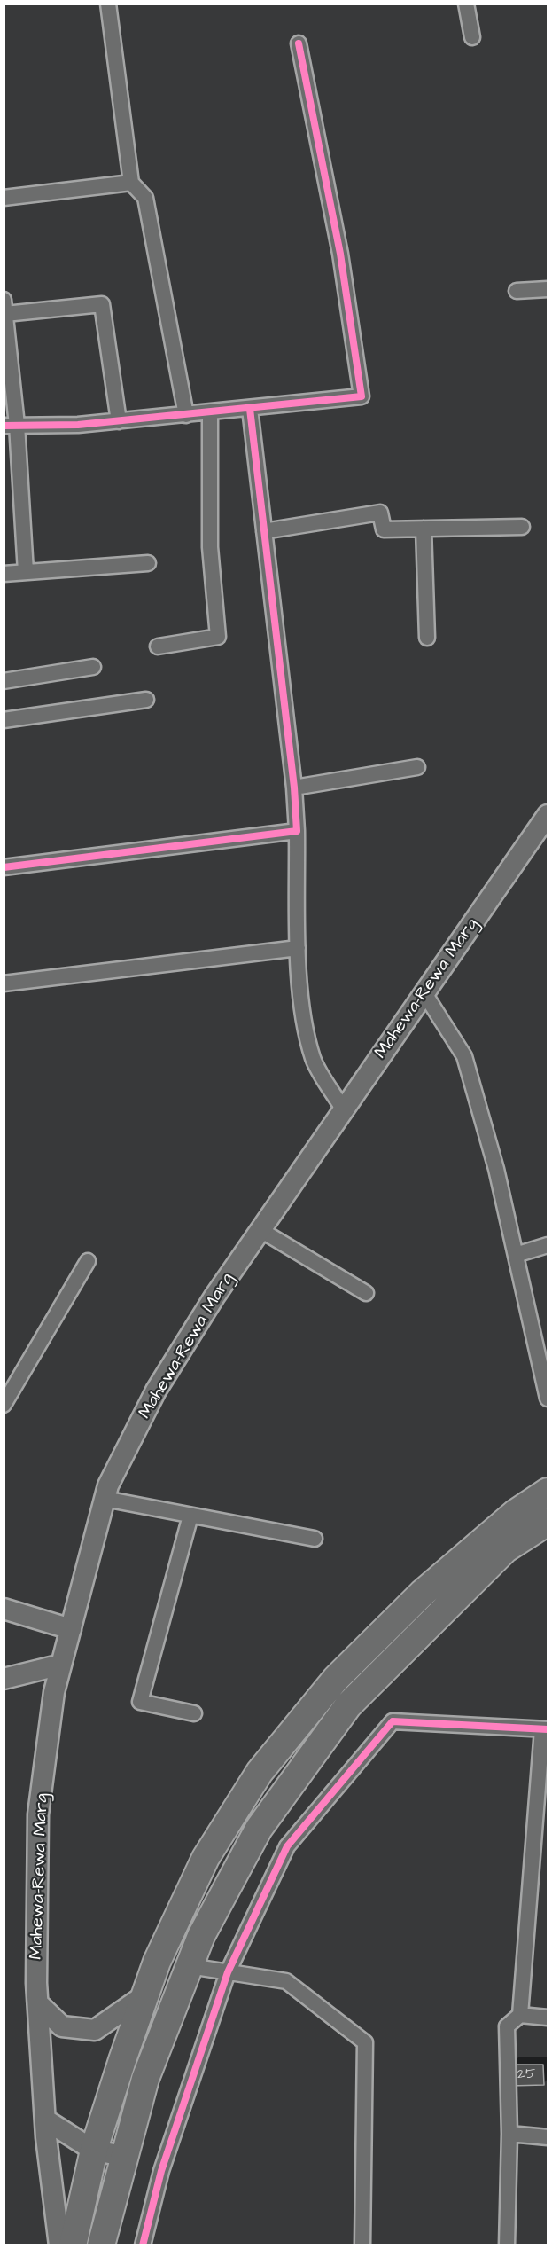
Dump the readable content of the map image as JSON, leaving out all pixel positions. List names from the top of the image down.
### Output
{
  "streets": {
    "main road": ["Mahewa-Rewa Marg"]
  },
  "house_numbers": ["25"]
}
